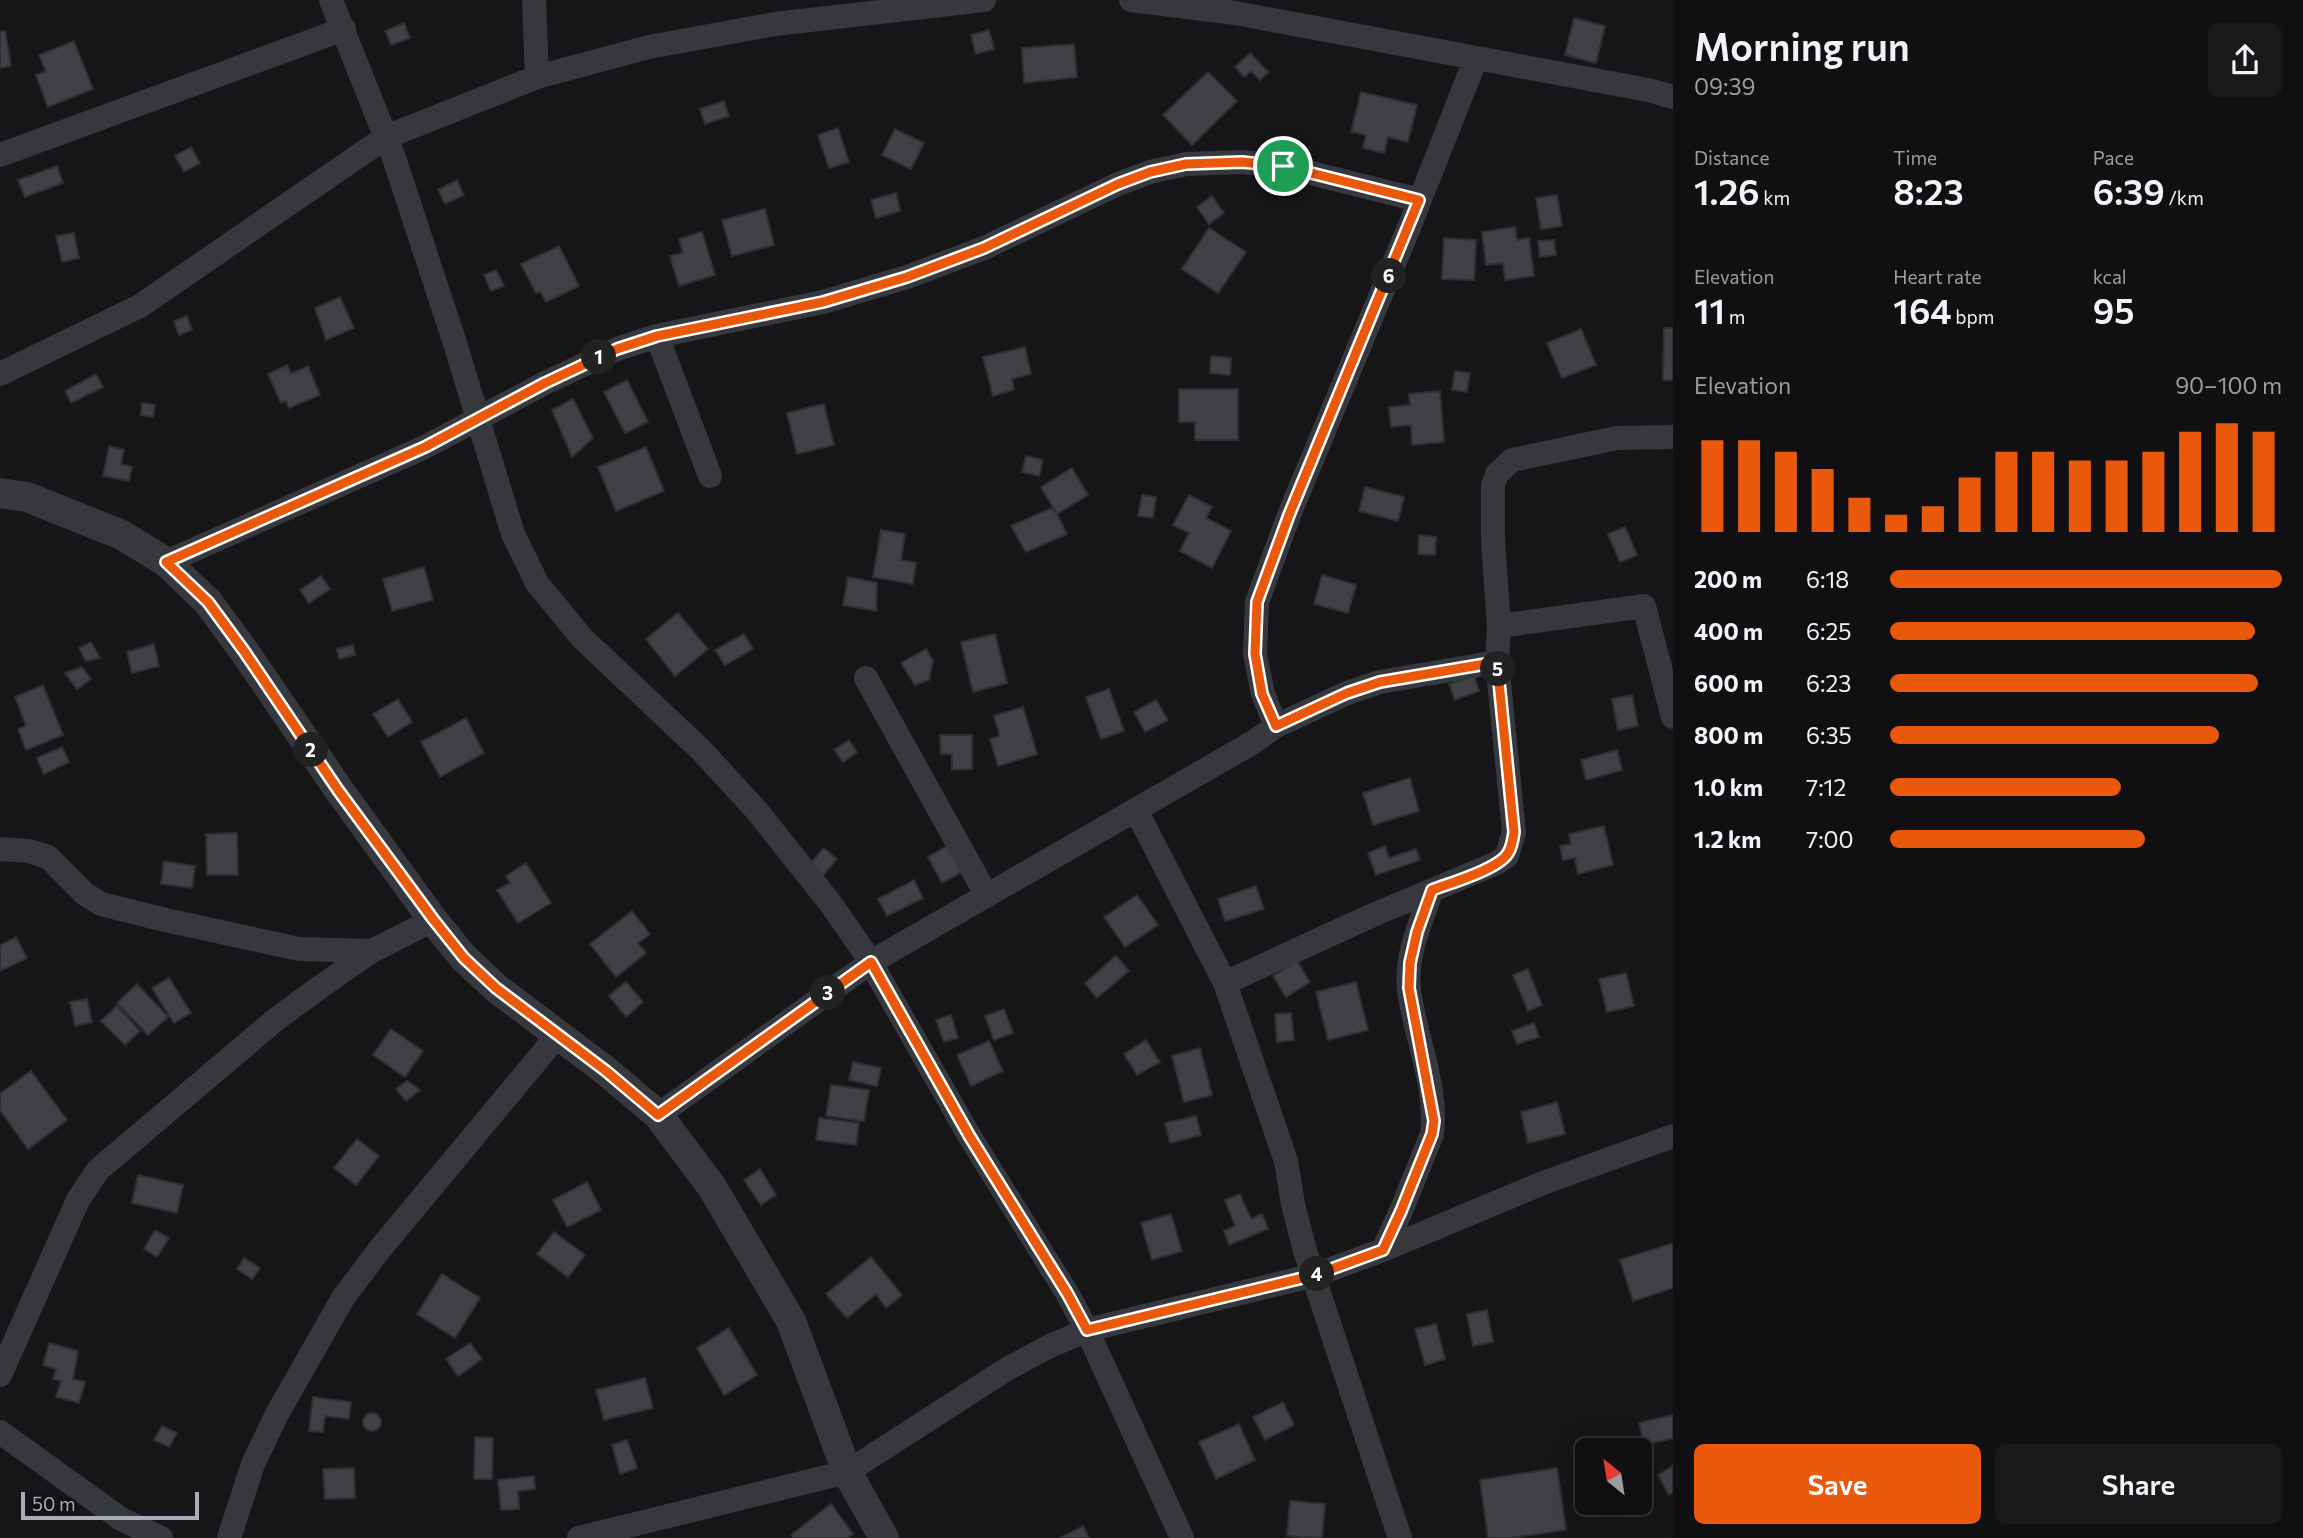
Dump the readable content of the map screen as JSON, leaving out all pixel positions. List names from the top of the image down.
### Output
{
  "scale_bar": "50 m",
  "north": "top left",
  "page": {
    "heading": ["Morning run", "09:39"],
    "stats": [
      ["Distance", "1.26 km"],
      ["Time", "8:23"],
      ["Pace", "6:39 /km"],
      ["Elevation", "11 m"],
      ["Heart rate", "164 bpm"],
      ["kcal", "95"]
    ],
    "pins": [
      "6",
      "1",
      "5",
      "2",
      "3",
      "4"
    ],
    "chart": ["Elevation", "90–100 m"],
    "list": [
      {
        "name": "200 m",
        "note": "6:18"
      },
      {
        "name": "400 m",
        "note": "6:25"
      },
      {
        "name": "600 m",
        "note": "6:23"
      },
      {
        "name": "800 m",
        "note": "6:35"
      },
      {
        "name": "1.0 km",
        "note": "7:12"
      },
      {
        "name": "1.2 km",
        "note": "7:00"
      }
    ],
    "buttons": ["Save", "Share"],
    "scale": "50 m"
  }
}
